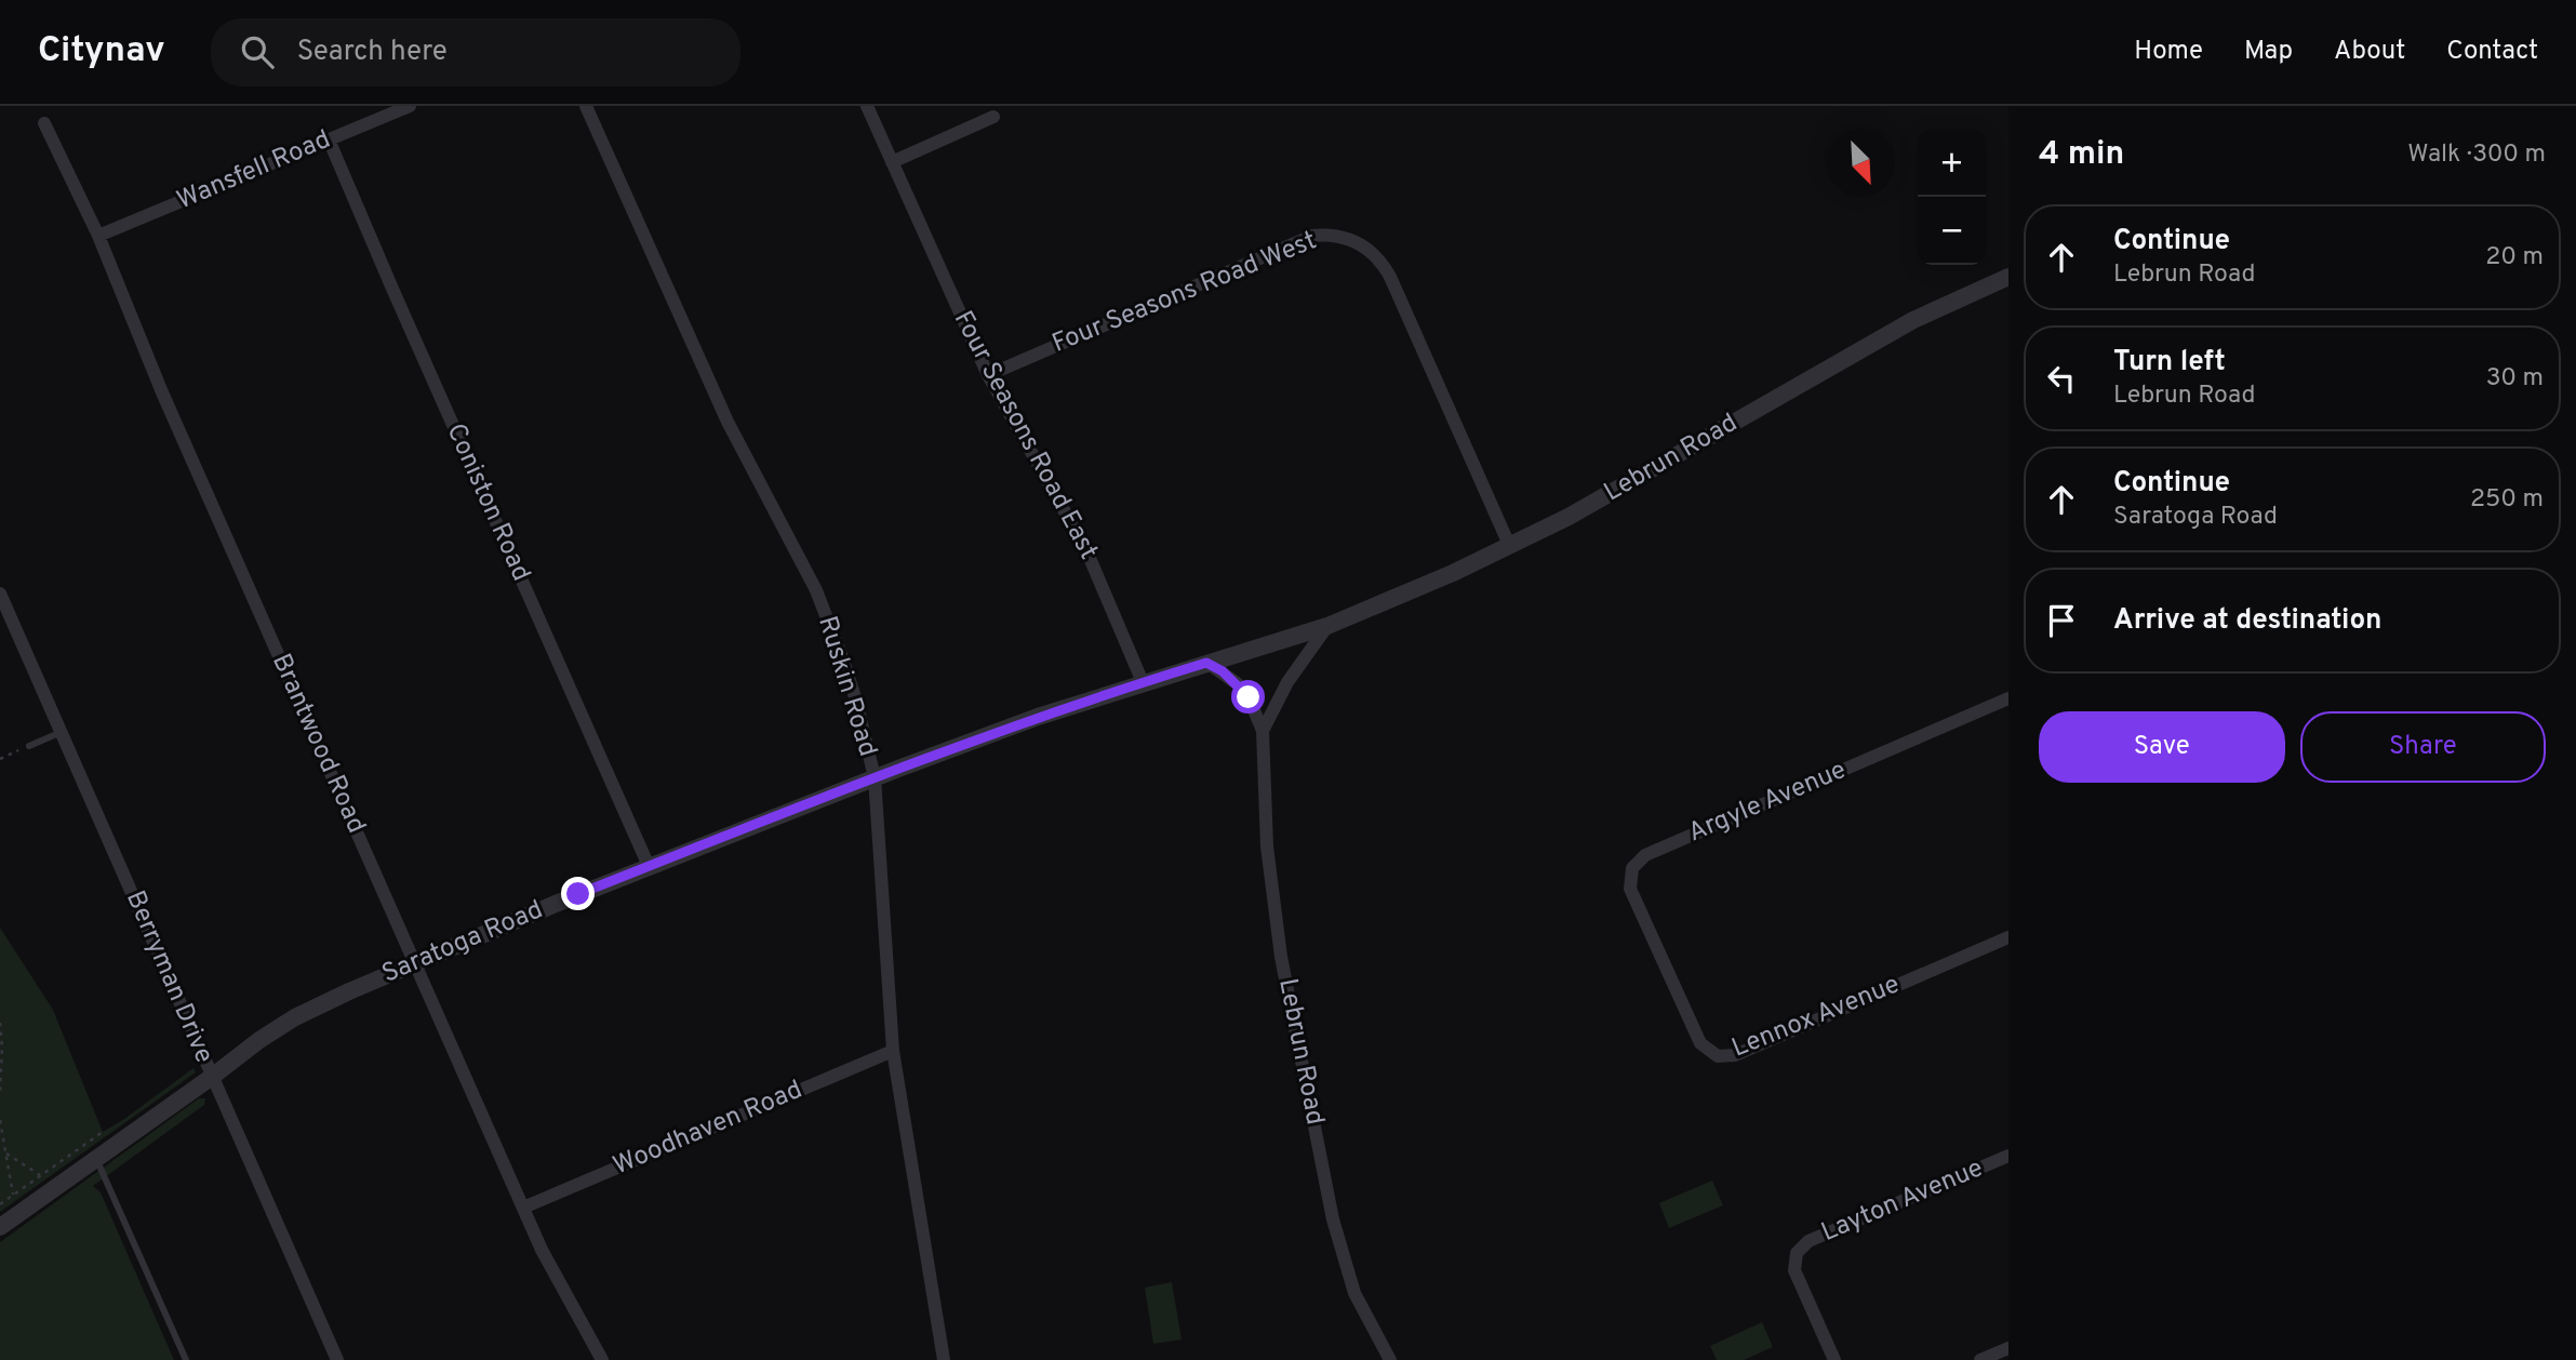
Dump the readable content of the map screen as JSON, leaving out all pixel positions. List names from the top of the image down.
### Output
{
  "streets": {
    "street": [
      "Wansfell Road",
      "Four Seasons Road West",
      "Four Seasons Road East",
      "Lebrun Road",
      "Coniston Road",
      "Ruskin Road",
      "Brantwood Road",
      "Argyle Avenue",
      "Saratoga Road",
      "Berryman Drive",
      "Lennox Avenue",
      "Woodhaven Road",
      "Layton Avenue"
    ]
  },
  "crossings": [
    ["Wansfell Road", "Coniston Road"],
    ["Wansfell Road", "Brantwood Road"],
    ["Four Seasons Road West", "Four Seasons Road East"],
    ["Four Seasons Road West", "Lebrun Road"],
    ["Four Seasons Road East", "Lebrun Road"],
    ["Four Seasons Road East", "Saratoga Road"],
    ["Lebrun Road", "Saratoga Road"],
    ["Coniston Road", "Saratoga Road"],
    ["Ruskin Road", "Saratoga Road"],
    ["Ruskin Road", "Woodhaven Road"],
    ["Brantwood Road", "Saratoga Road"],
    ["Brantwood Road", "Woodhaven Road"],
    ["Argyle Avenue", "Lennox Avenue"],
    ["Saratoga Road", "Berryman Drive"]
  ],
  "north": "bottom right",
  "page": {
    "header": "Citynav",
    "search": "Search here",
    "nav": [
      "Home",
      "Map",
      "About",
      "Contact"
    ],
    "heading": ["4 min", "Walk · 300 m"],
    "map_buttons": ["+", "−"],
    "list": [
      ["Continue", "Lebrun Road", "20 m"],
      ["Turn left", "Lebrun Road", "30 m"],
      ["Continue", "Saratoga Road", "250 m"],
      "Arrive at destination"
    ],
    "buttons": ["Save", "Share"]
  }
}
